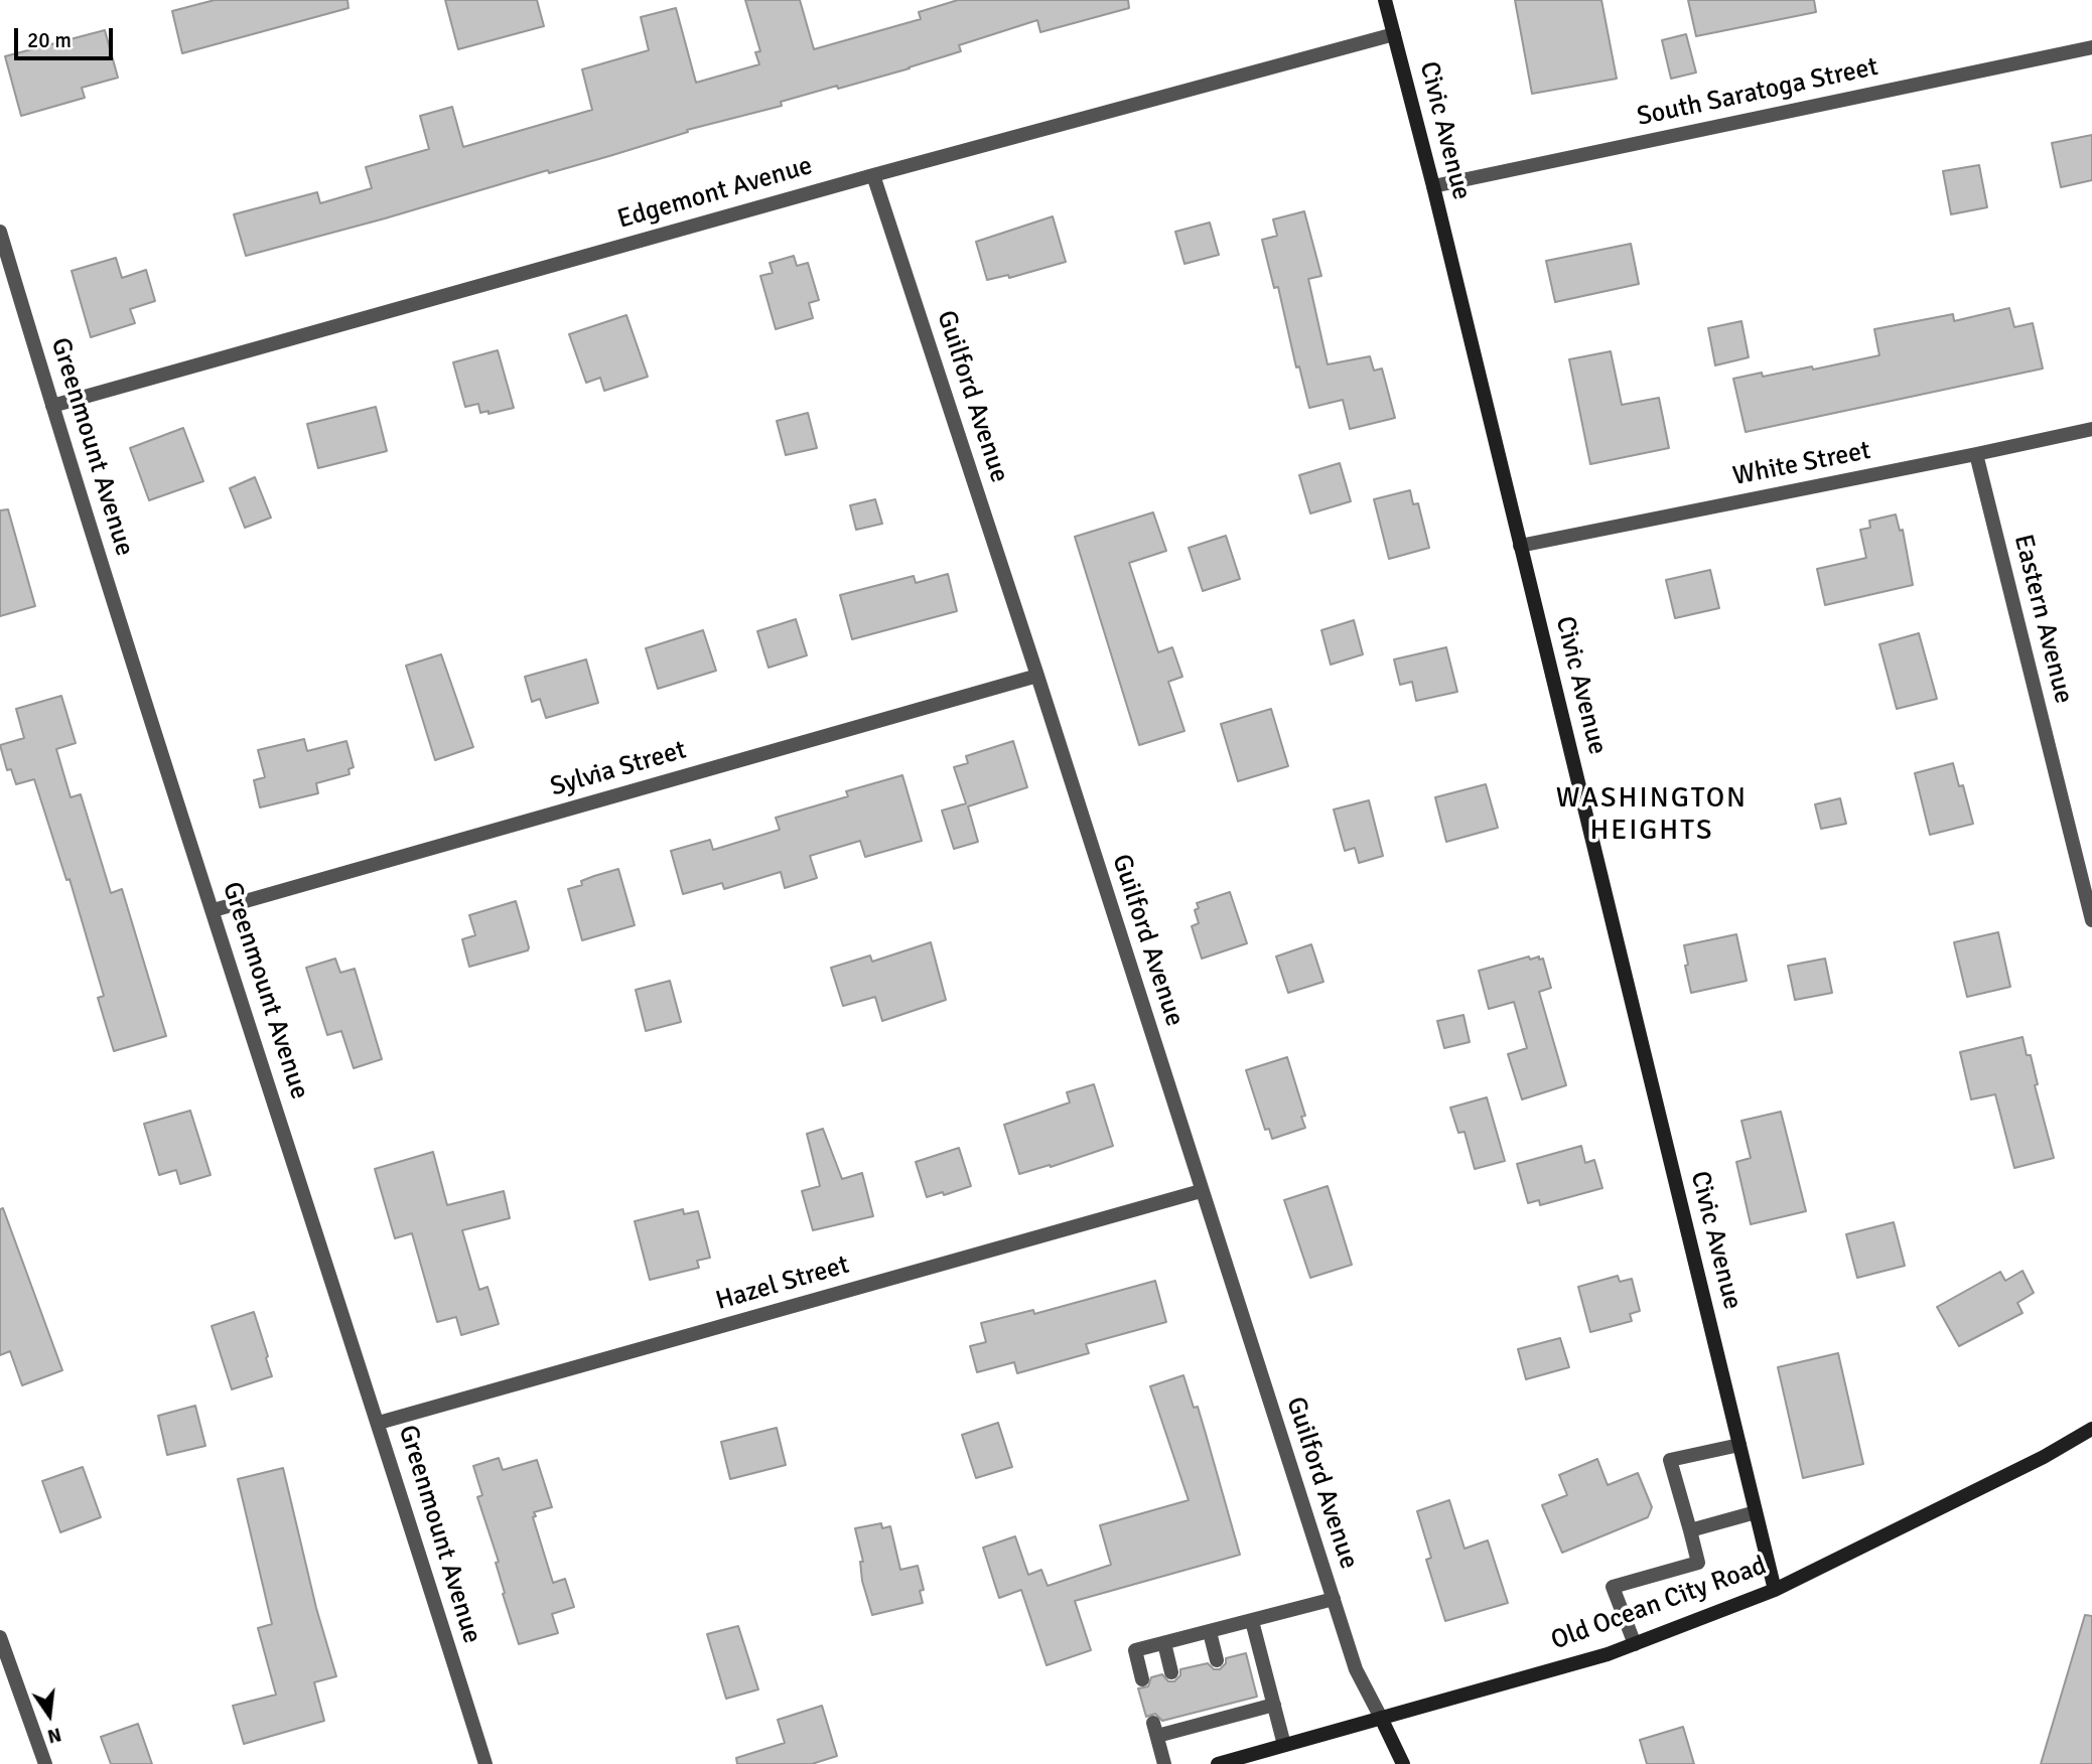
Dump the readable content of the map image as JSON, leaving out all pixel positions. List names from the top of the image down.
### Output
{
  "streets": {
    "street": [
      "South Saratoga Street",
      "Civic Avenue",
      "Edgemont Avenue",
      "Guilford Avenue",
      "Greenmount Avenue",
      "White Street",
      "Eastern Avenue",
      "Sylvia Street",
      "Hazel Street",
      "Old Ocean City Road"
    ]
  },
  "crossings": [
    ["South Saratoga Street", "Civic Avenue"],
    ["Civic Avenue", "Edgemont Avenue"],
    ["Civic Avenue", "White Street"],
    ["Civic Avenue", "Old Ocean City Road"],
    ["Edgemont Avenue", "Guilford Avenue"],
    ["Edgemont Avenue", "Greenmount Avenue"],
    ["Guilford Avenue", "Sylvia Street"],
    ["Guilford Avenue", "Hazel Street"],
    ["Guilford Avenue", "Old Ocean City Road"],
    ["Greenmount Avenue", "Sylvia Street"],
    ["Greenmount Avenue", "Hazel Street"],
    ["White Street", "Eastern Avenue"]
  ],
  "districts": ["WASHINGTON HEIGHTS"],
  "scale_bar": "20 m",
  "north": "bottom"
}
